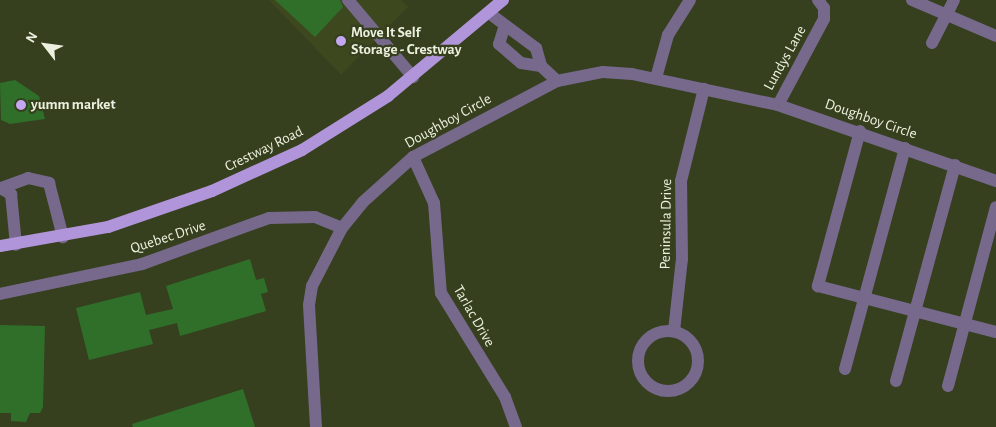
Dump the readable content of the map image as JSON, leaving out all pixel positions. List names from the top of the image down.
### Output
{
  "streets": {
    "main road": ["Crestway Road"],
    "street": [
      "Lundys Lane",
      "Doughboy Circle",
      "Peninsula Drive",
      "Quebec Drive",
      "Tarlac Drive"
    ]
  },
  "crossings": [
    ["Lundys Lane", "Doughboy Circle"],
    ["Doughboy Circle", "Peninsula Drive"],
    ["Doughboy Circle", "Quebec Drive"],
    ["Doughboy Circle", "Tarlac Drive"]
  ],
  "places": ["Move It Self Storage - Crestway", "yumm market"],
  "north": "top left"
}
